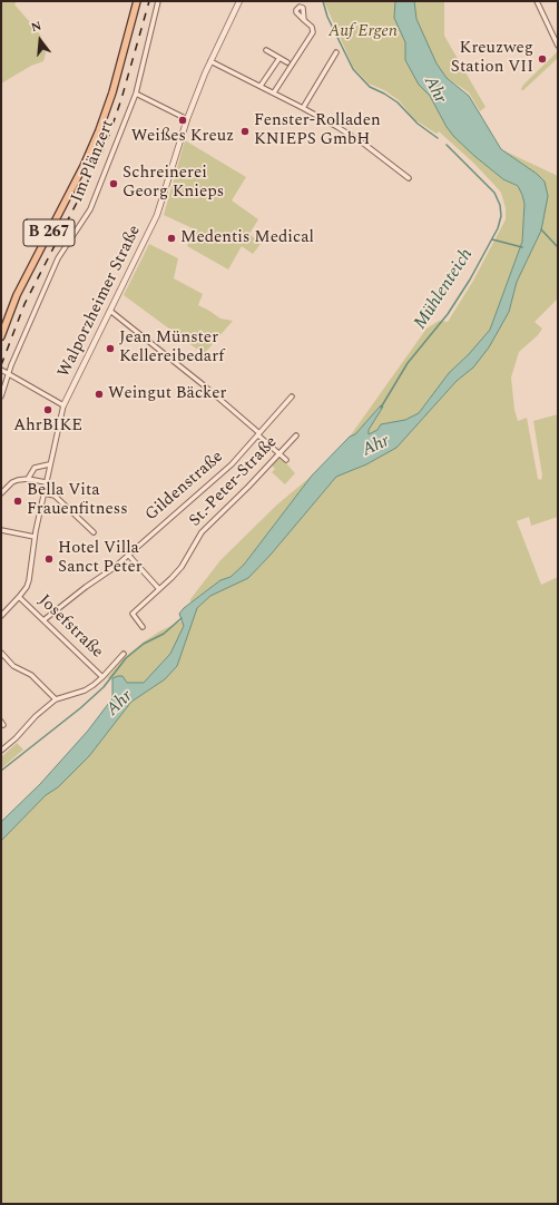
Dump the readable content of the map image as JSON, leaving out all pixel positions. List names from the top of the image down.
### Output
{
  "streets": {
    "main road": ["B 267"],
    "street": [
      "Im Plänzert",
      "Walporzheimer Straße",
      "St.-Peter-Straße",
      "Gildenstraße",
      "Josefstraße"
    ]
  },
  "crossings": [
    ["Walporzheimer Straße", "Josefstraße"],
    ["Gildenstraße", "Josefstraße"]
  ],
  "water": ["Ahr", "Mühlenteich"],
  "parks": ["Auf Ergen"],
  "places": [
    "Kreuzweg Station VII",
    "Weißes Kreuz",
    "Fenster-Rolladen KNIEPS GmbH",
    "Schreinerei Georg Knieps",
    "Medentis Medical",
    "Jean Münster Kellereibedarf",
    "Weingut Bäcker",
    "AhrBIKE",
    "Bella Vita Frauenfitness",
    "Hotel Villa Sanct Peter"
  ],
  "north": "top"
}
